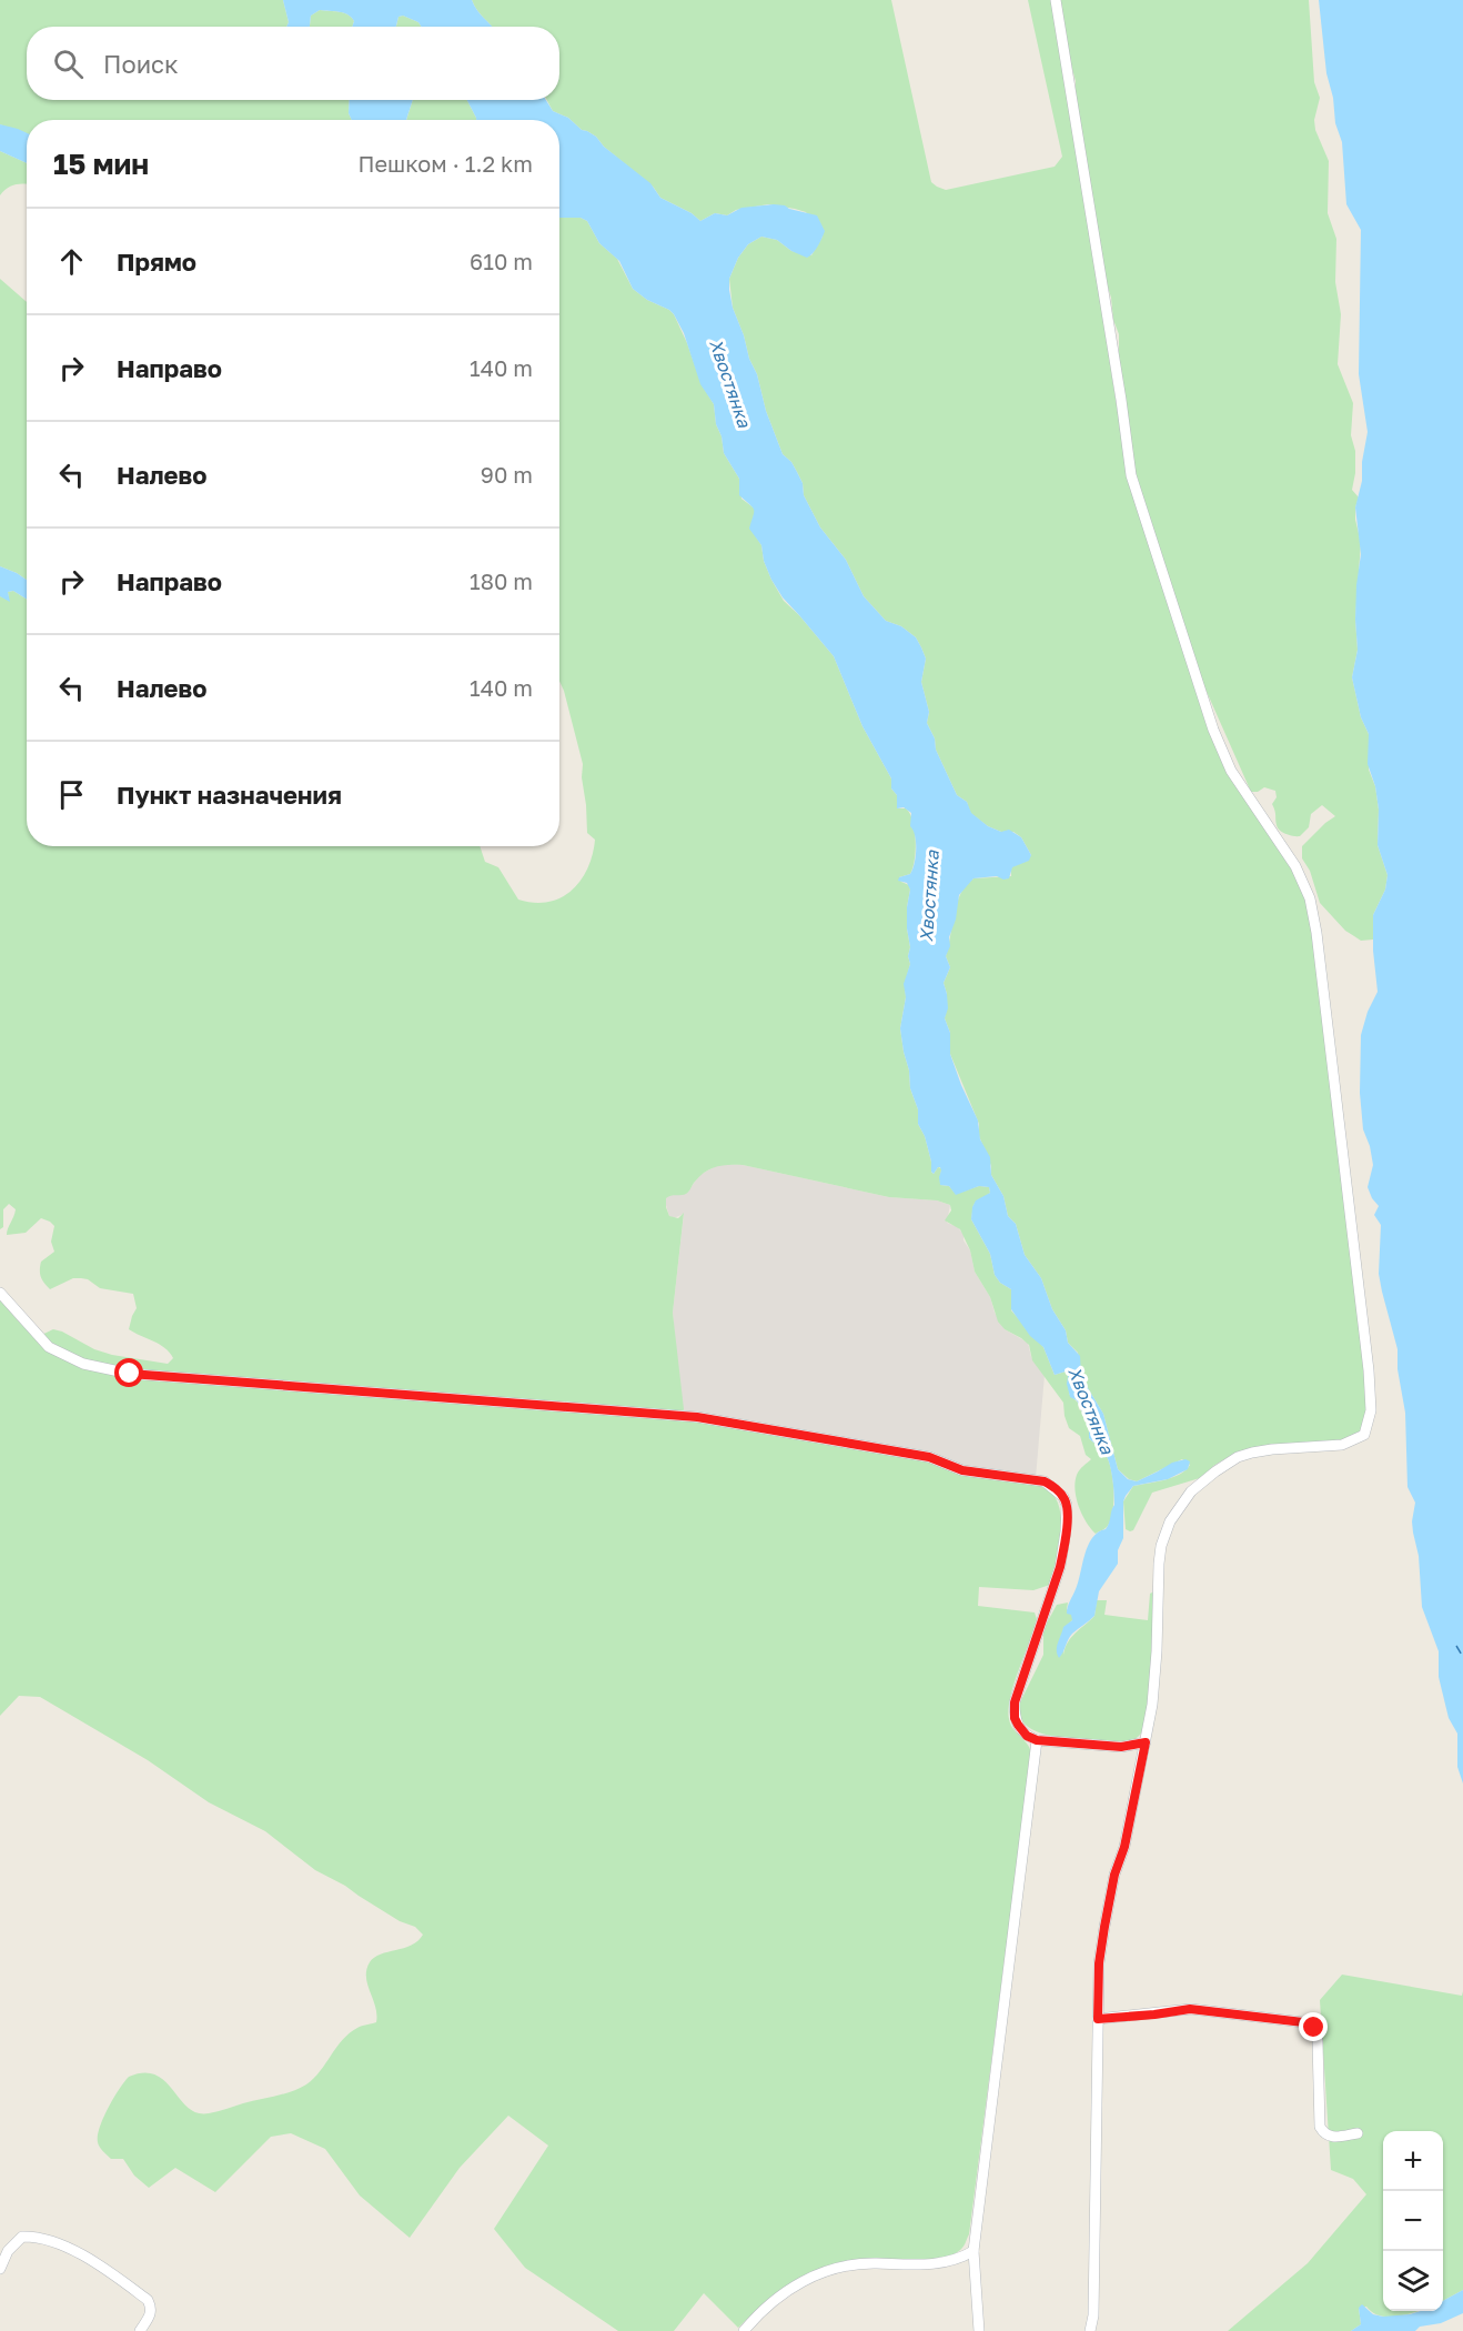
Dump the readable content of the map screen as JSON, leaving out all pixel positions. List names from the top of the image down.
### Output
{
  "water": ["Хвостянка"],
  "page": {
    "search": "Поиск",
    "heading": ["15 мин", "Пешком · 1.2 km"],
    "list": [
      ["Прямо", "610 m"],
      ["Направо", "140 m"],
      ["Налево", "90 m"],
      ["Направо", "180 m"],
      ["Налево", "140 m"],
      "Пункт назначения"
    ],
    "map_buttons": ["+", "−"]
  }
}
